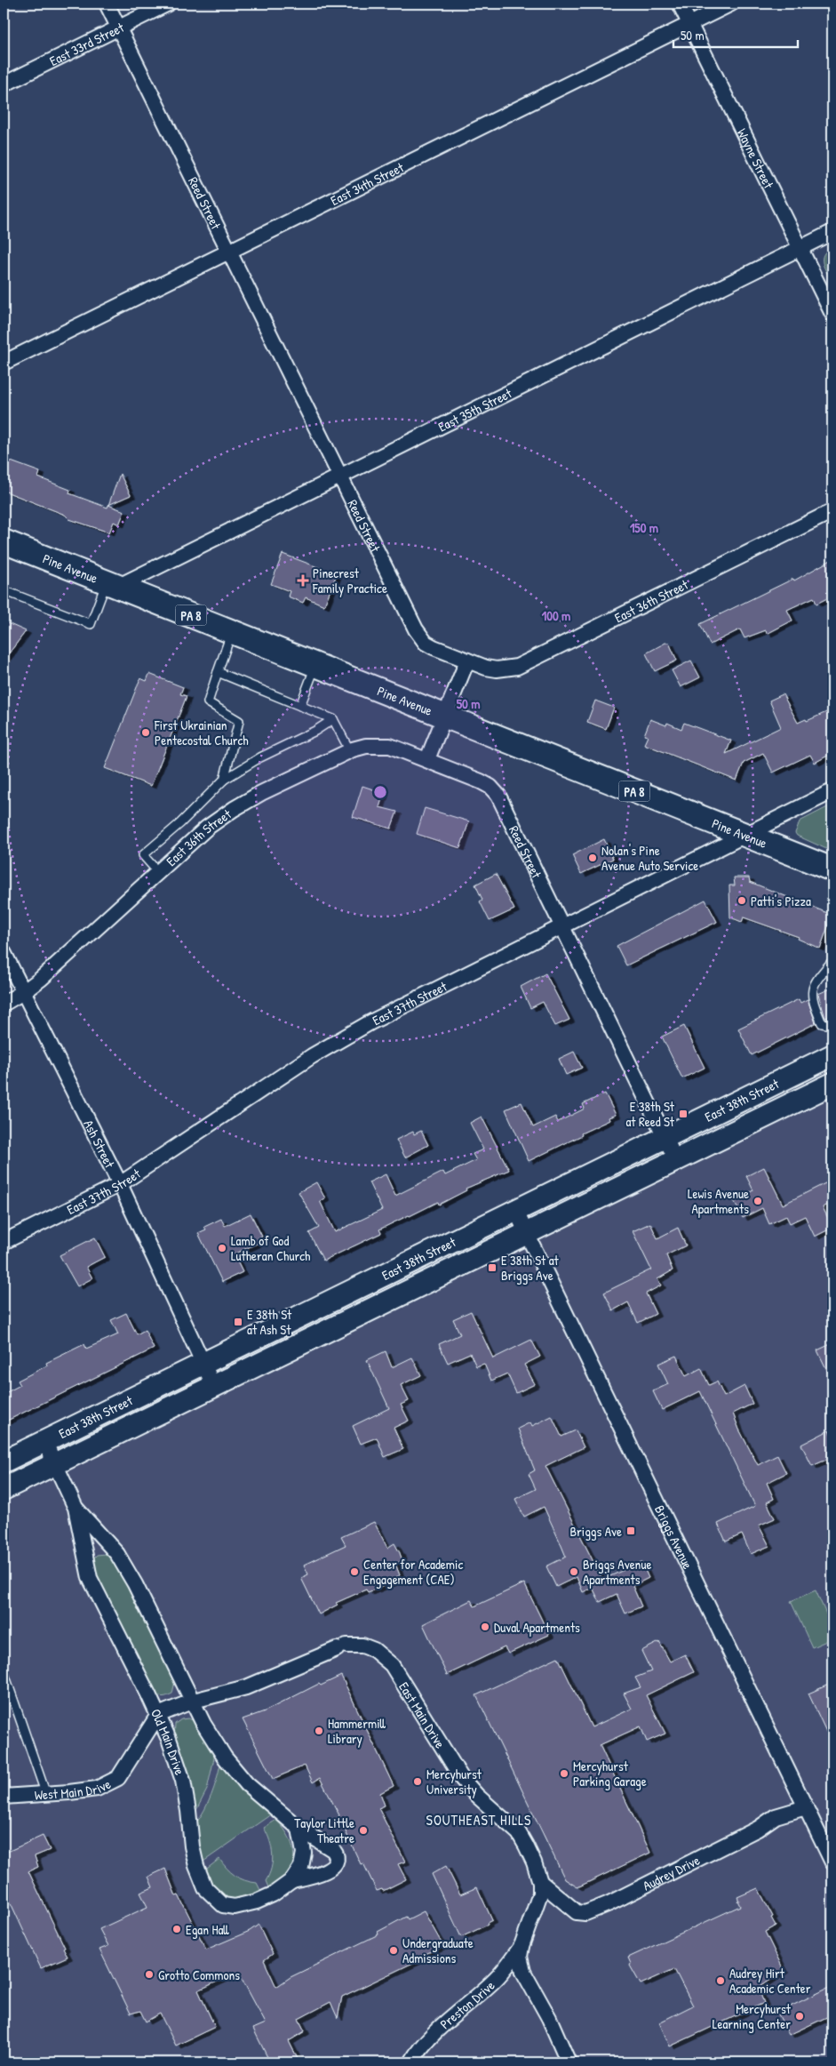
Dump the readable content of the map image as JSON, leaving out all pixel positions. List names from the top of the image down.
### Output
{
  "streets": {
    "main road": ["Pine Avenue", "PA 8", "East 38th Street"],
    "street": [
      "East 33rd Street",
      "Wayne Street",
      "East 34th Street",
      "Reed Street",
      "East 35th Street",
      "East 36th Street",
      "East 37th Street",
      "Ash Street",
      "Briggs Avenue",
      "East Main Drive",
      "Old Main Drive",
      "West Main Drive",
      "Audrey Drive",
      "Preston Drive"
    ]
  },
  "crossings": [
    ["East 33rd Street", "Reed Street"],
    ["Wayne Street", "East 34th Street"],
    ["Wayne Street", "East 35th Street"],
    ["East 34th Street", "Reed Street"],
    ["Reed Street", "East 35th Street"],
    ["Reed Street", "East 36th Street"],
    ["Reed Street", "East 37th Street"],
    ["Reed Street", "East 38th Street"],
    ["East 35th Street", "Pine Avenue"],
    ["Pine Avenue", "East 37th Street"],
    ["East 36th Street", "Ash Street"],
    ["East 37th Street", "Ash Street"],
    ["East 38th Street", "Ash Street"],
    ["East 38th Street", "Briggs Avenue"],
    ["East 38th Street", "Old Main Drive"],
    ["Briggs Avenue", "Audrey Drive"],
    ["East Main Drive", "Old Main Drive"],
    ["East Main Drive", "West Main Drive"],
    ["East Main Drive", "Audrey Drive"],
    ["East Main Drive", "Preston Drive"],
    ["Old Main Drive", "West Main Drive"]
  ],
  "districts": ["SOUTHEAST HILLS"],
  "places": {
    "health": ["Pinecrest Family Practice"],
    "other": [
      "First Ukrainian Pentecostal Church",
      "Nolan's Pine Avenue Auto Service",
      "Patti's Pizza",
      "Lewis Avenue Apartments",
      "Lamb of God Lutheran Church",
      "Center for Academic Engagement (CAE)",
      "Briggs Avenue Apartments",
      "Duval Apartments",
      "Hammermill Library",
      "Mercyhurst Parking Garage",
      "Mercyhurst University",
      "Taylor Little Theatre",
      "Egan Hall",
      "Undergraduate Admissions",
      "Grotto Commons",
      "Audrey Hirt Academic Center",
      "Mercyhurst Learning Center"
    ],
    "transit": [
      "E 38th St at Reed St",
      "E 38th St at Briggs Ave",
      "E 38th St at Ash St",
      "Briggs Ave"
    ]
  },
  "scale_bar": "50 m",
  "rings": ["150 m", "100 m", "50 m"]
}
